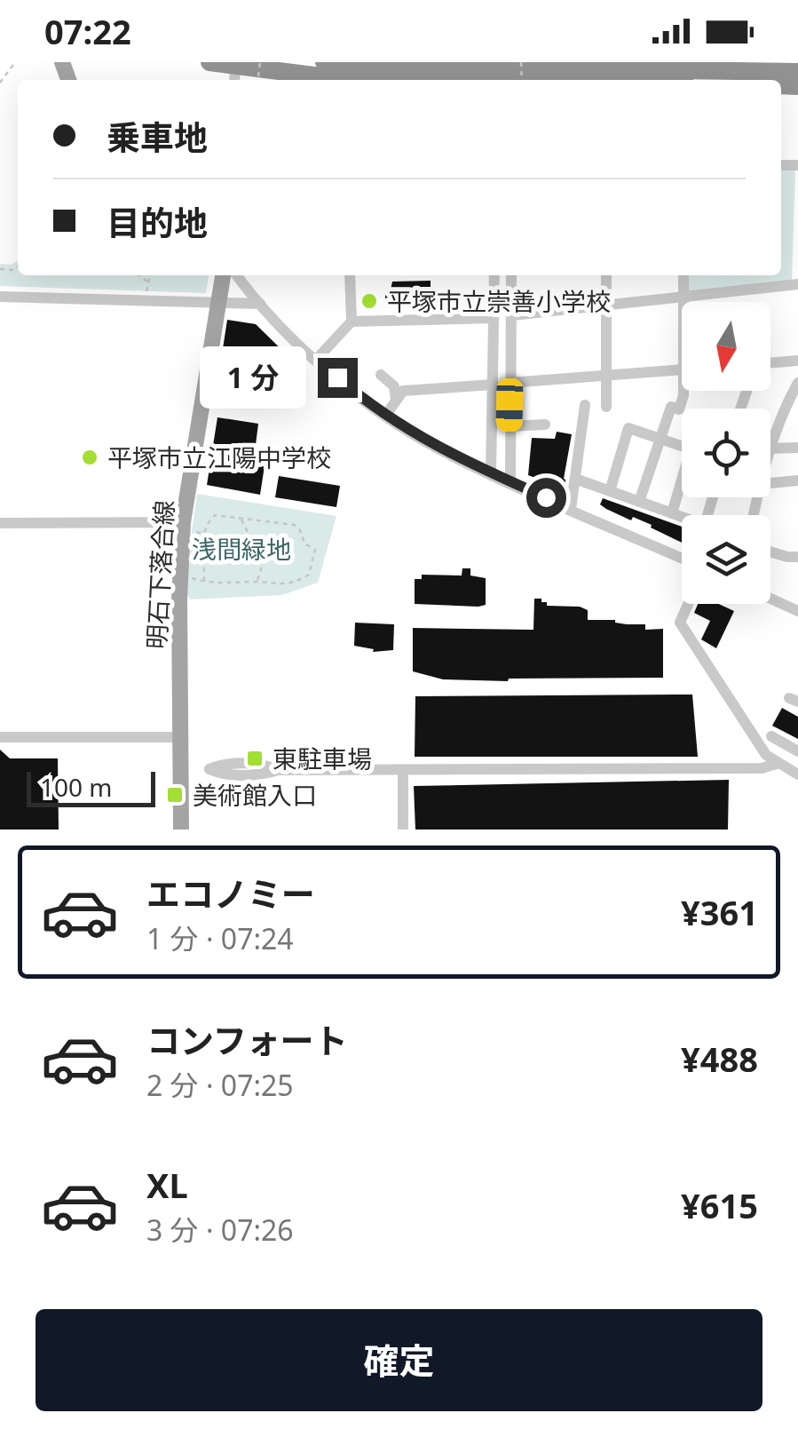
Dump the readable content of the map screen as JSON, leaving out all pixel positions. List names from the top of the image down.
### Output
{
  "streets": {
    "main road": ["明石下落合線"]
  },
  "parks": ["浅間緑地"],
  "places": {
    "other": ["平塚市立崇善小学校", "平塚市立江陽中学校"],
    "transit": ["東駐車場", "美術館入口"]
  },
  "scale_bar": "100 m",
  "north": "bottom",
  "page": {
    "status": "07:22",
    "banner": ["乗車地", "目的地"],
    "bubble": "1 分",
    "scale": "100 m",
    "list": [
      {
        "name": "エコノミー",
        "note": "1 分 · 07:24",
        "value": "¥361"
      },
      {
        "name": "コンフォート",
        "note": "2 分 · 07:25",
        "value": "¥488"
      },
      {
        "name": "XL",
        "note": "3 分 · 07:26",
        "value": "¥615"
      }
    ],
    "buttons": "確定"
  }
}
